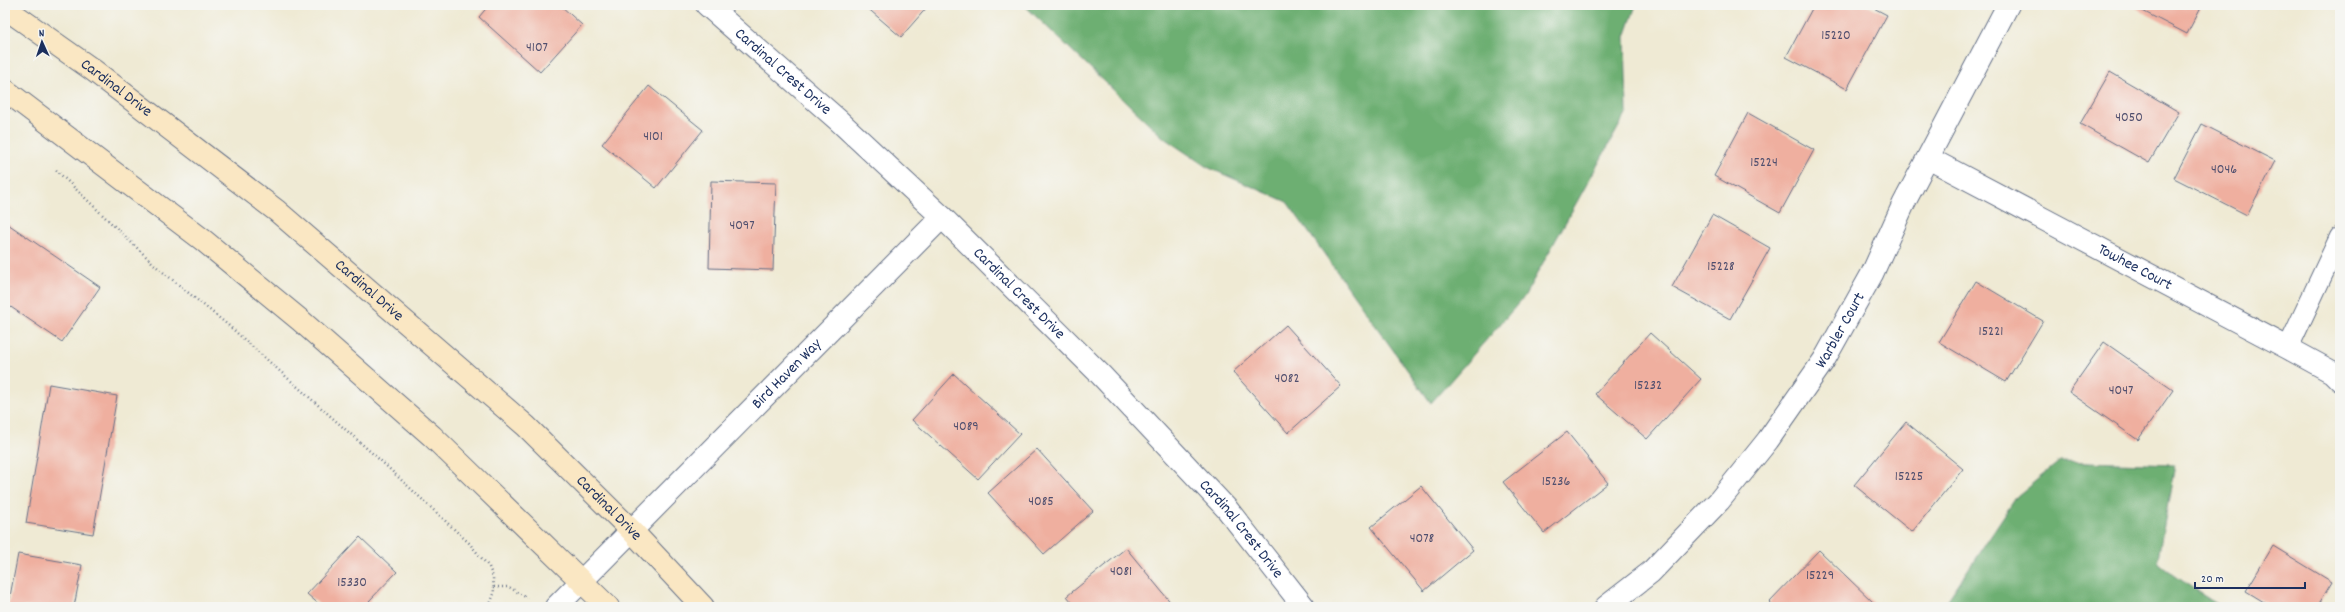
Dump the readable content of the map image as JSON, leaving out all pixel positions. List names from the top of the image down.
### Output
{
  "streets": {
    "main road": ["Cardinal Drive"],
    "street": [
      "Cardinal Crest Drive",
      "Towhee Court",
      "Warbler Court",
      "Bird Haven Way"
    ]
  },
  "crossings": [
    ["Cardinal Crest Drive", "Bird Haven Way"],
    ["Cardinal Drive", "Bird Haven Way"],
    ["Towhee Court", "Warbler Court"]
  ],
  "house_numbers": [
    "15220",
    "4107",
    "4050",
    "4101",
    "15224",
    "4046",
    "4097",
    "15228",
    "15221",
    "4082",
    "15232",
    "4047",
    "4089",
    "15225",
    "15236",
    "4085",
    "4078",
    "4081",
    "15229",
    "15330"
  ],
  "scale_bar": "20 m",
  "north": "top"
}
